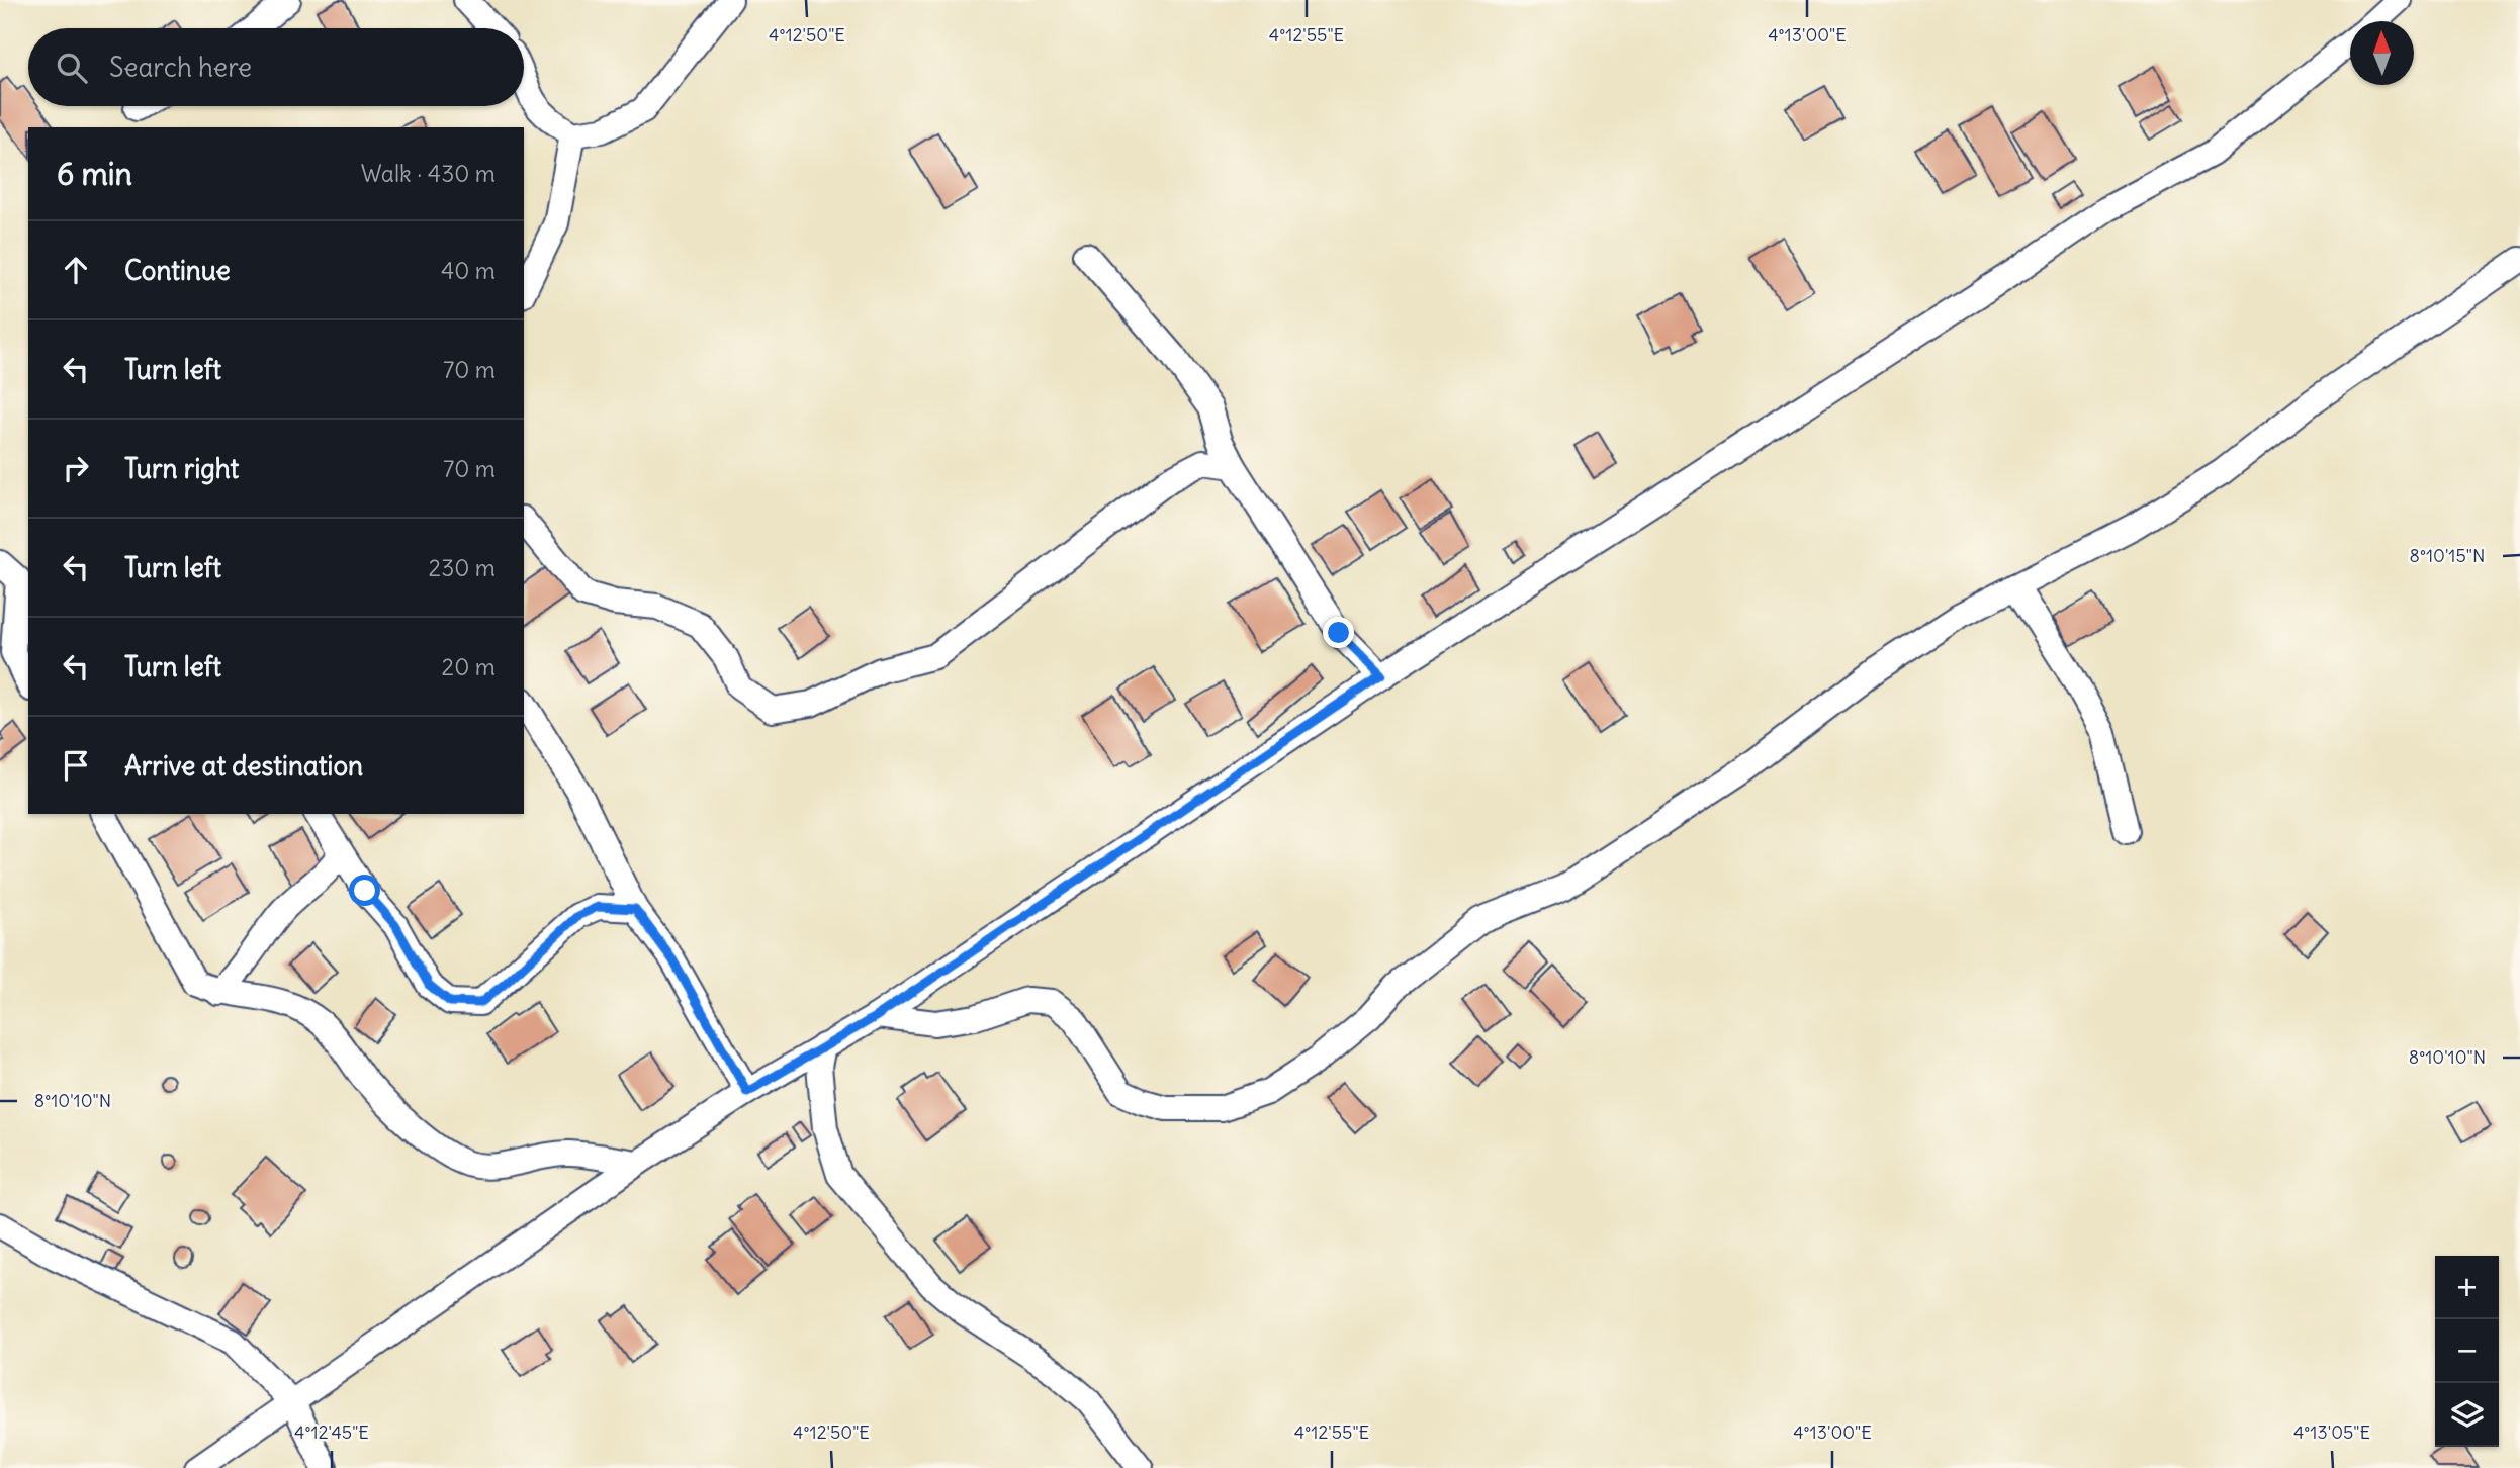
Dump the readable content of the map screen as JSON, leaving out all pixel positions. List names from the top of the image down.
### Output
{
  "north": "top",
  "page": {
    "search": "Search here",
    "heading": ["6 min", "Walk · 430 m"],
    "list": [
      ["Continue", "40 m"],
      ["Turn left", "70 m"],
      ["Turn right", "70 m"],
      ["Turn left", "230 m"],
      ["Turn left", "20 m"],
      "Arrive at destination"
    ],
    "map_buttons": ["+", "−"]
  },
  "coordinates": [
    "4°12'50\"E",
    "4°12'55\"E",
    "4°13'00\"E",
    "8°10'15\"N",
    "8°10'10\"N",
    "4°12'45\"E",
    "4°13'05\"E"
  ]
}
